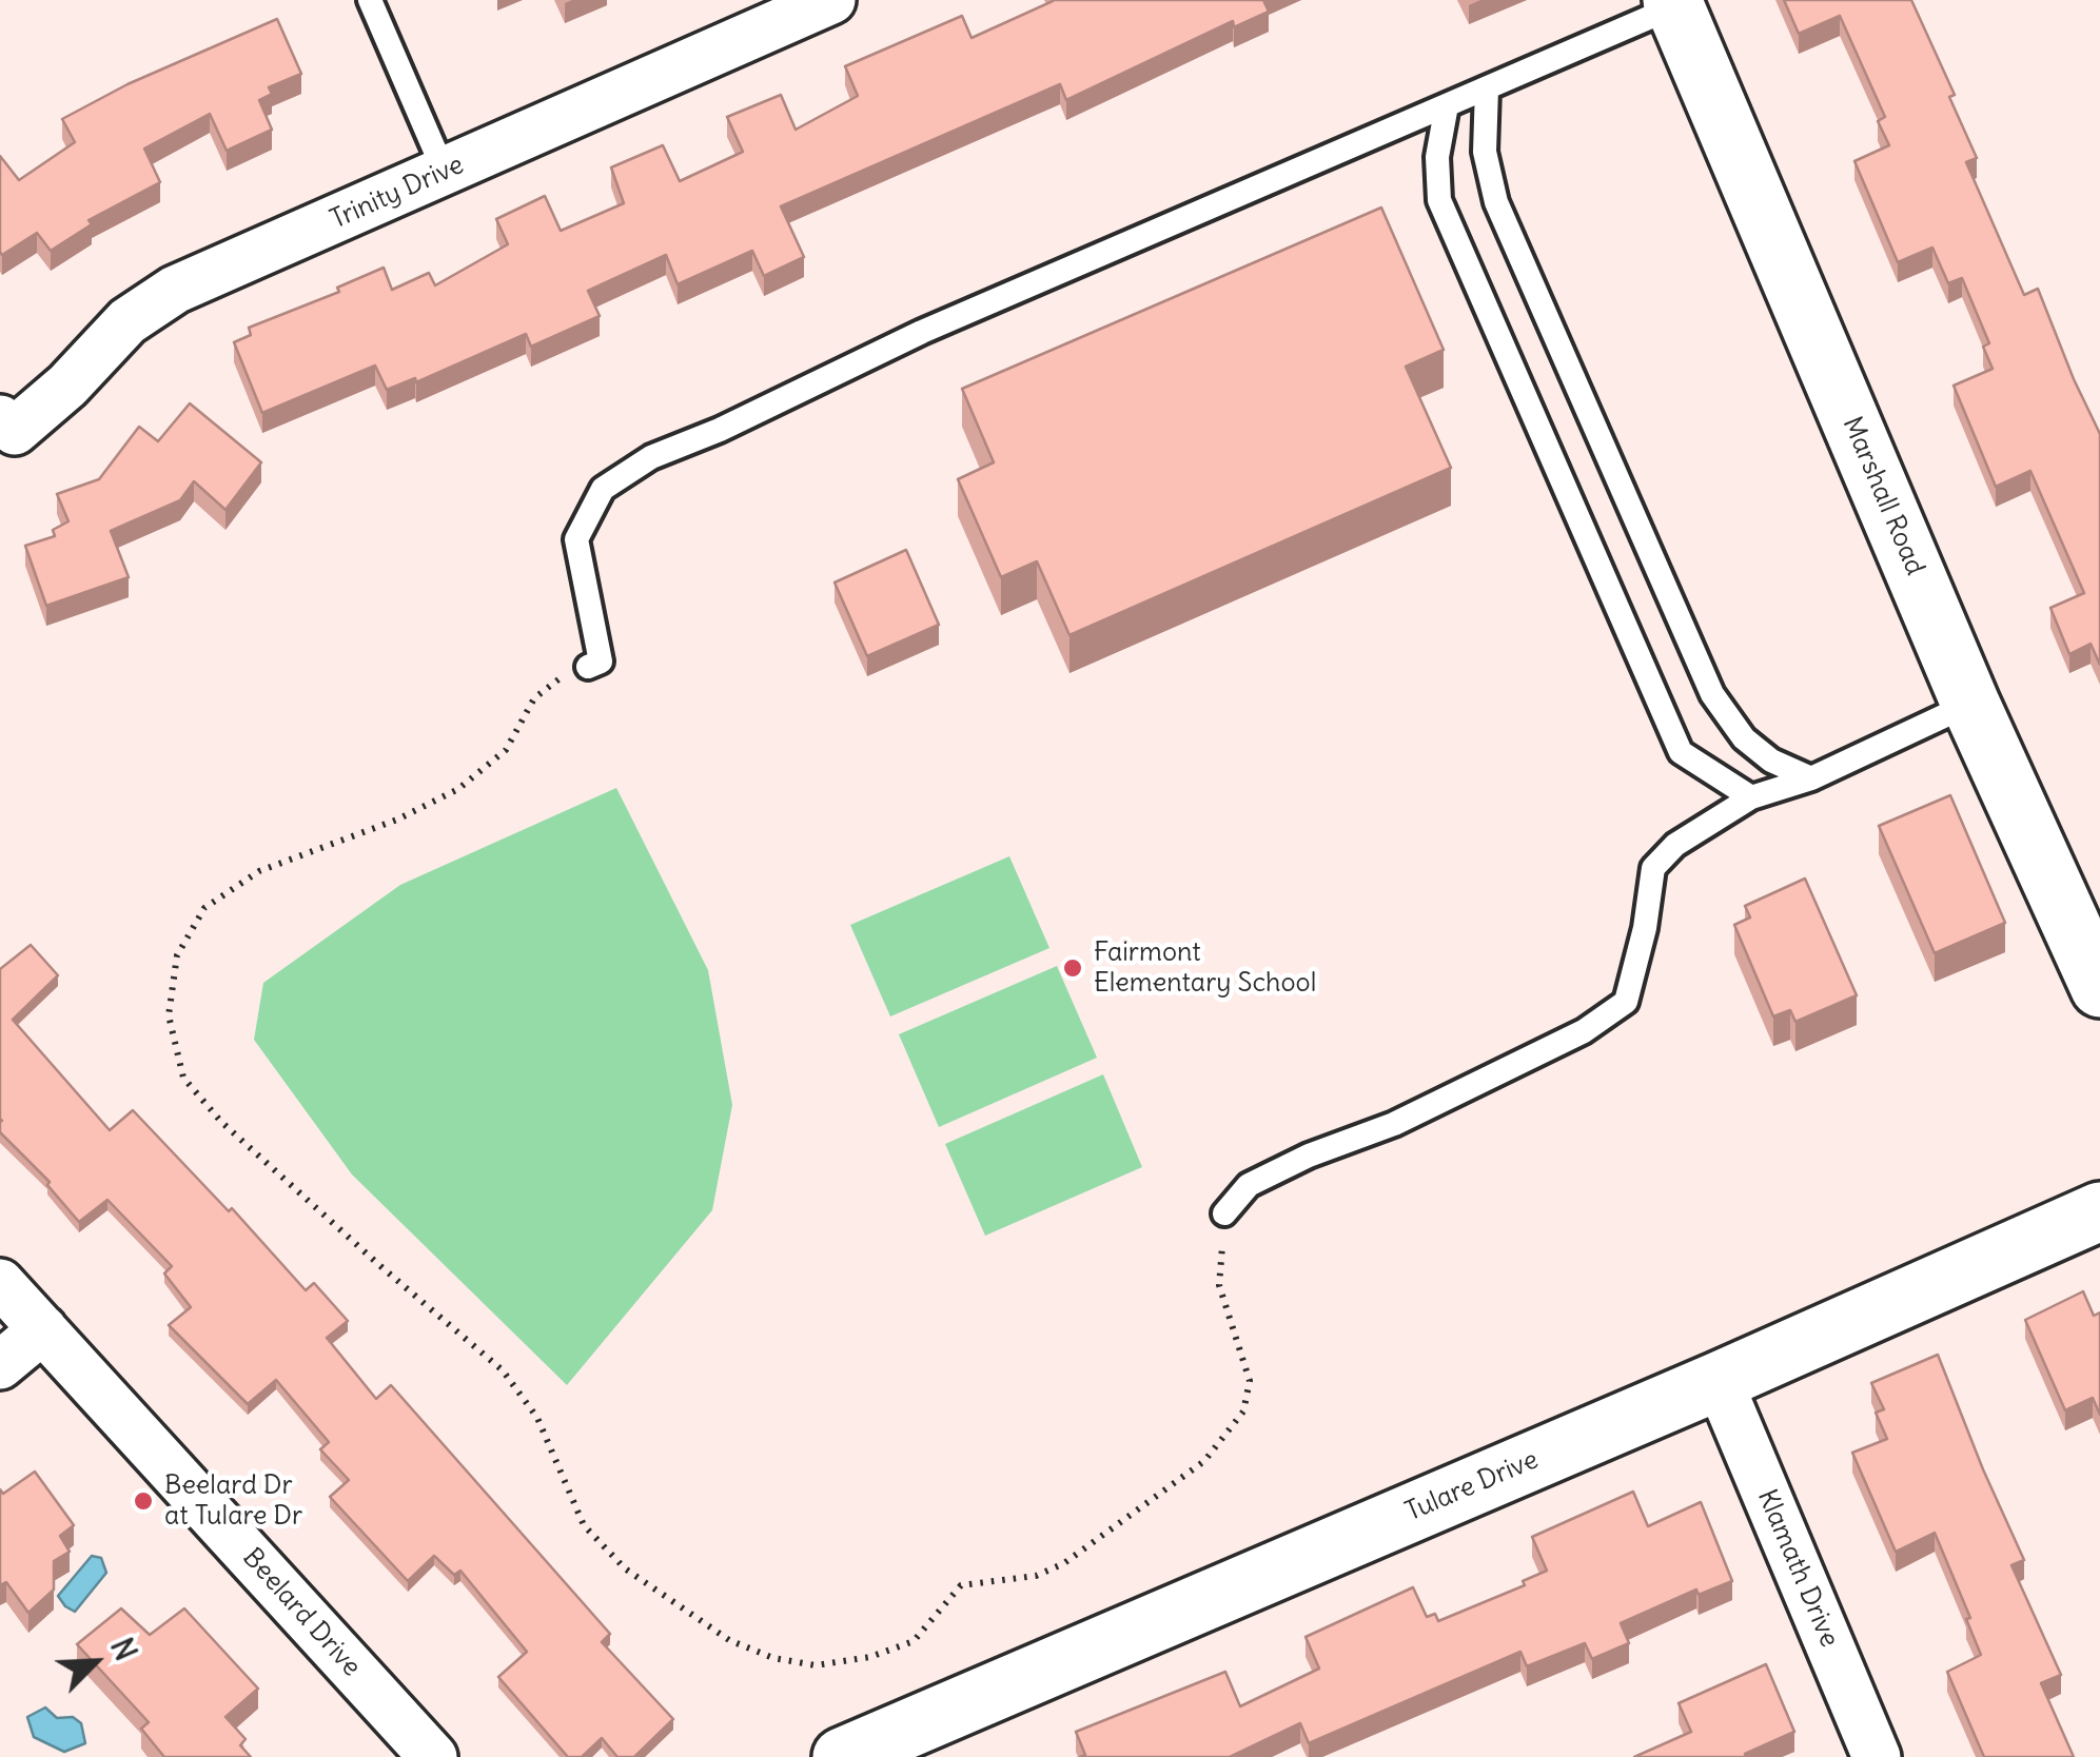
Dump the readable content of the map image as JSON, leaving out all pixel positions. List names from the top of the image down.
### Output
{
  "streets": {
    "street": [
      "Trinity Drive",
      "Marshall Road",
      "Tulare Drive",
      "Klamath Drive",
      "Beelard Drive"
    ]
  },
  "crossings": [
    ["Tulare Drive", "Klamath Drive"]
  ],
  "places": ["Fairmont Elementary School", "Beelard Dr at Tulare Dr"],
  "north": "top right"
}
